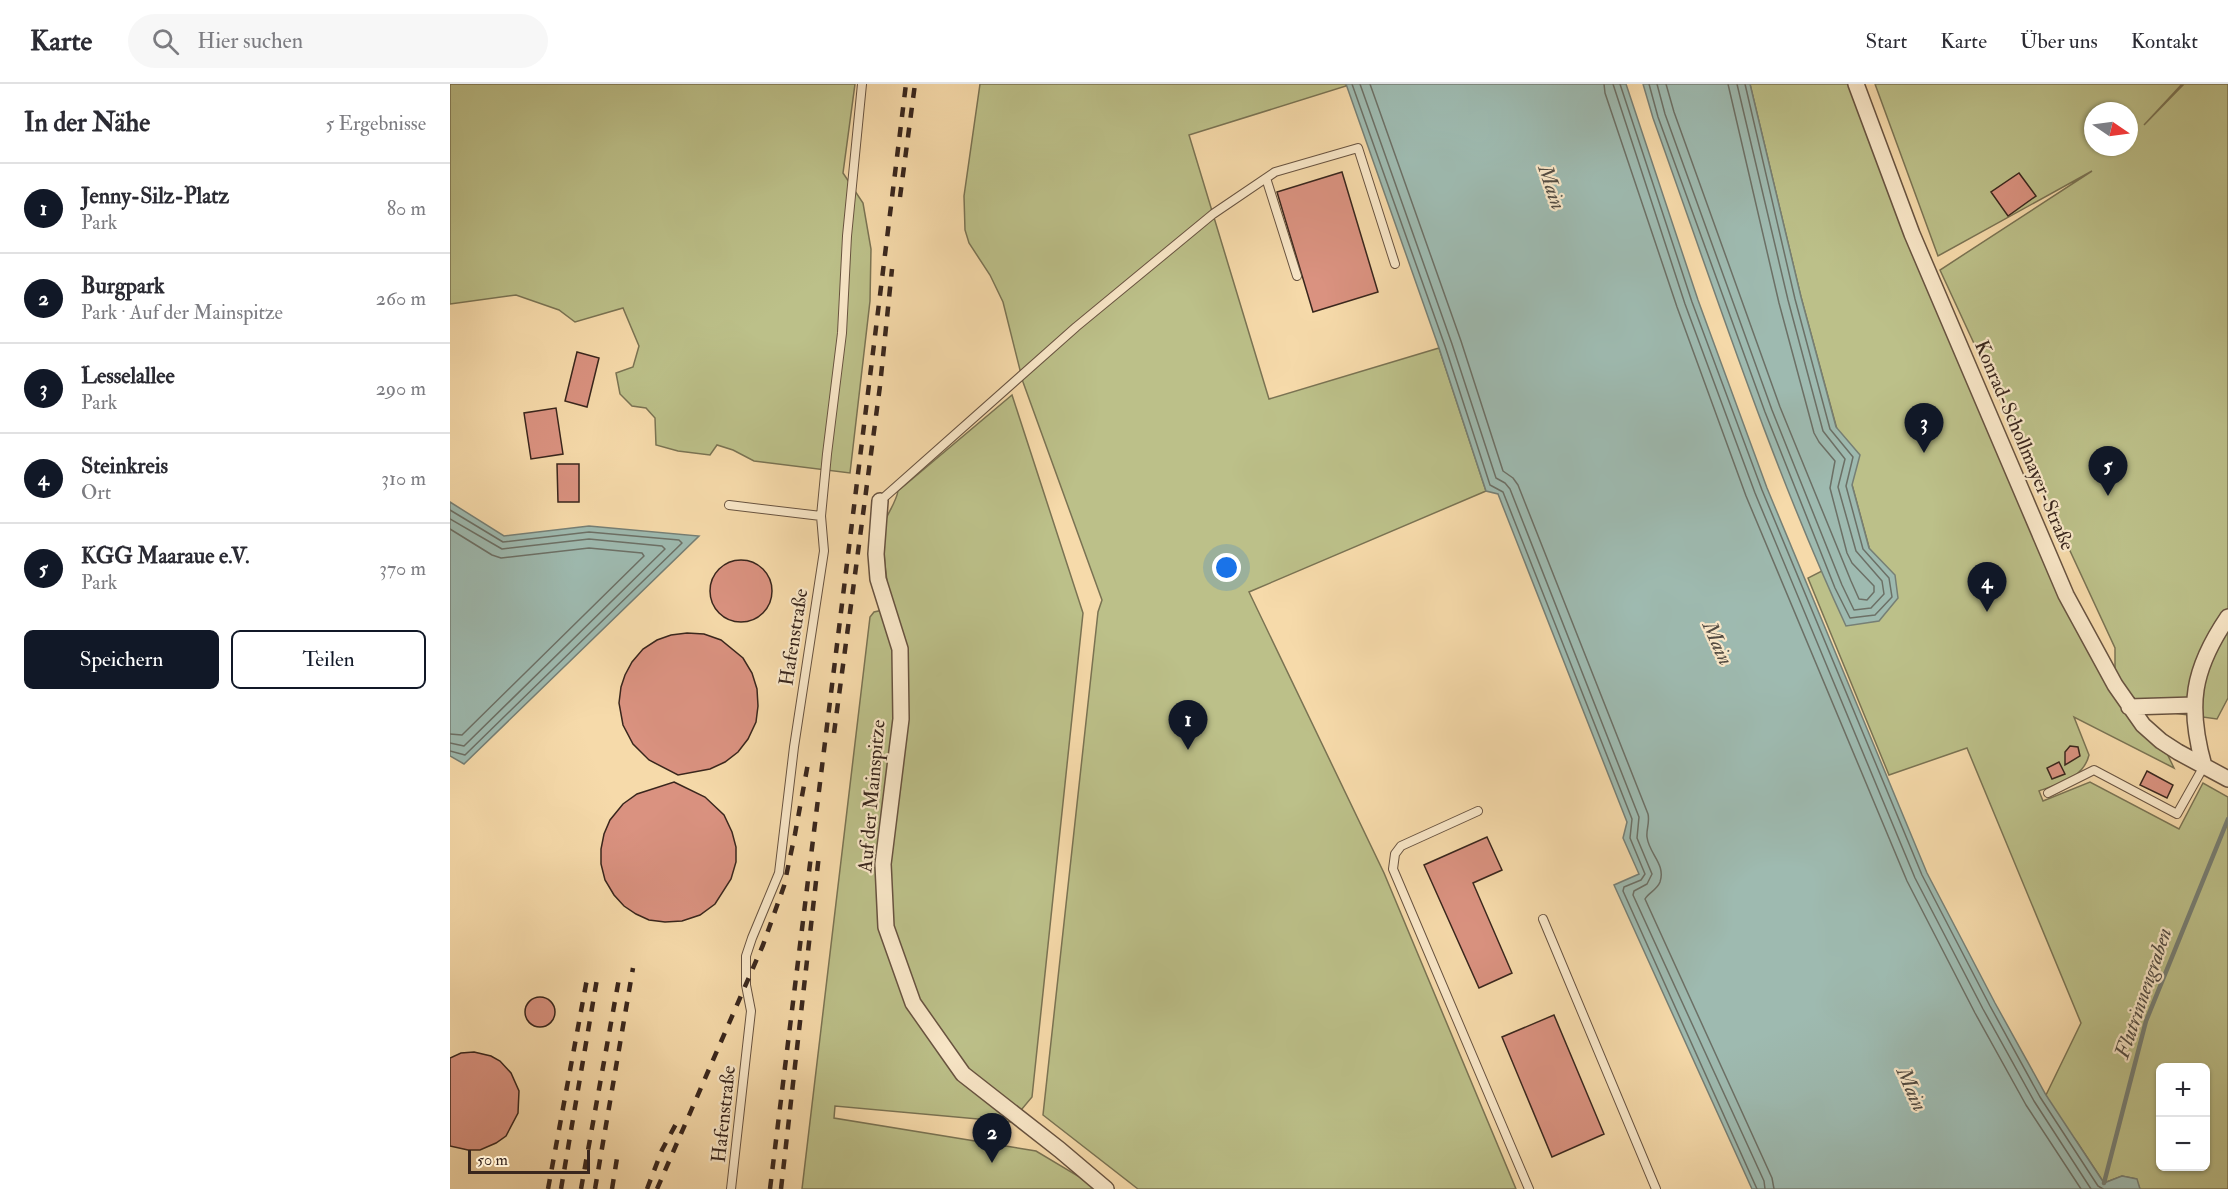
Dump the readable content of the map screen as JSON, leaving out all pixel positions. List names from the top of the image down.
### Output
{
  "streets": {
    "street": ["Konrad-Schollmayer-Straße", "Auf der Mainspitze"],
    "lane": ["Hafenstraße"]
  },
  "water": ["Main", "Flutrinnengraben"],
  "scale_bar": "50 m",
  "north": "right",
  "page": {
    "header": "Karte",
    "search": "Hier suchen",
    "nav": [
      "Start",
      "Karte",
      "Über uns",
      "Kontakt"
    ],
    "heading": ["In der Nähe", "5 Ergebnisse"],
    "list": [
      {
        "mark": "1",
        "name": "Jenny-Silz-Platz",
        "note": "Park",
        "value": "80 m"
      },
      {
        "mark": "2",
        "name": "Burgpark",
        "note": "Park · Auf der Mainspitze",
        "value": "260 m"
      },
      {
        "mark": "3",
        "name": "Lesselallee",
        "note": "Park",
        "value": "290 m"
      },
      {
        "mark": "4",
        "name": "Steinkreis",
        "note": "Ort",
        "value": "310 m"
      },
      {
        "mark": "5",
        "name": "KGG Maaraue e.V.",
        "note": "Park",
        "value": "370 m"
      }
    ],
    "pins": [
      "3",
      "5",
      "4",
      "1",
      "2"
    ],
    "buttons": ["Speichern", "Teilen"],
    "map_buttons": ["+", "−"],
    "scale": "50 m"
  }
}
